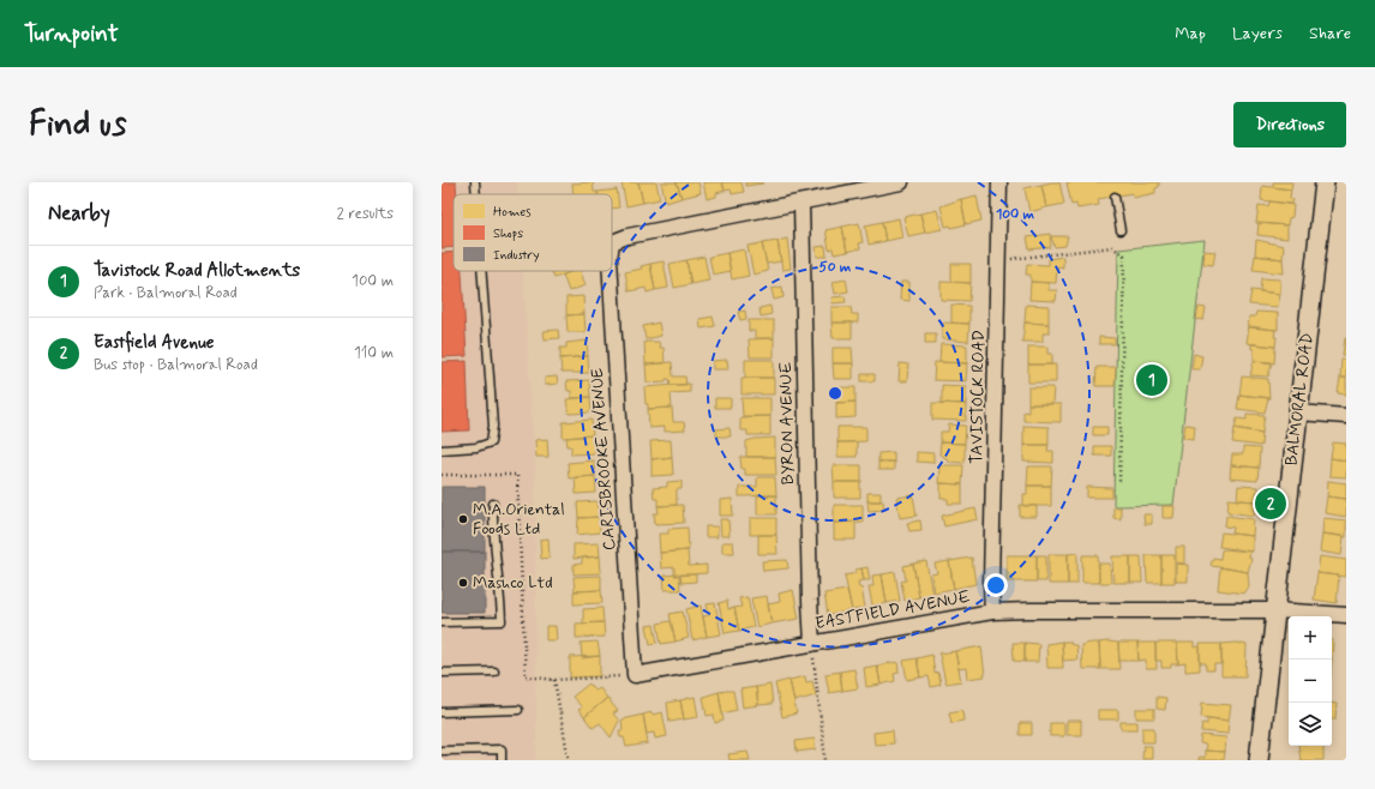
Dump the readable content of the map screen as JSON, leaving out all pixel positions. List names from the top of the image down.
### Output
{
  "streets": {
    "street": [
      "TAVISTOCK ROAD",
      "BALMORAL ROAD",
      "BYRON AVENUE",
      "CARISBROOKE AVENUE",
      "EASTFIELD AVENUE"
    ]
  },
  "crossings": [
    ["TAVISTOCK ROAD", "EASTFIELD AVENUE"],
    ["BALMORAL ROAD", "EASTFIELD AVENUE"],
    ["BYRON AVENUE", "CARISBROOKE AVENUE"],
    ["BYRON AVENUE", "EASTFIELD AVENUE"],
    ["CARISBROOKE AVENUE", "EASTFIELD AVENUE"]
  ],
  "places": ["M.A.Oriental Foods Ltd", "Mashco Ltd"],
  "legend": ["Homes", "Shops", "Industry"],
  "page": {
    "header": "Turnpoint",
    "nav": ["Map", "Layers", "Share"],
    "buttons": "Directions",
    "title": "Find us",
    "heading": ["Nearby", "2 results"],
    "list": [
      {
        "mark": "1",
        "name": "Tavistock Road Allotments",
        "note": "Park · Balmoral Road",
        "value": "100 m"
      },
      {
        "mark": "2",
        "name": "Eastfield Avenue",
        "note": "Bus stop · Balmoral Road",
        "value": "110 m"
      }
    ],
    "pins": ["1", "2"],
    "map_buttons": ["+", "−"]
  },
  "rings": ["100 m", "50 m"]
}
